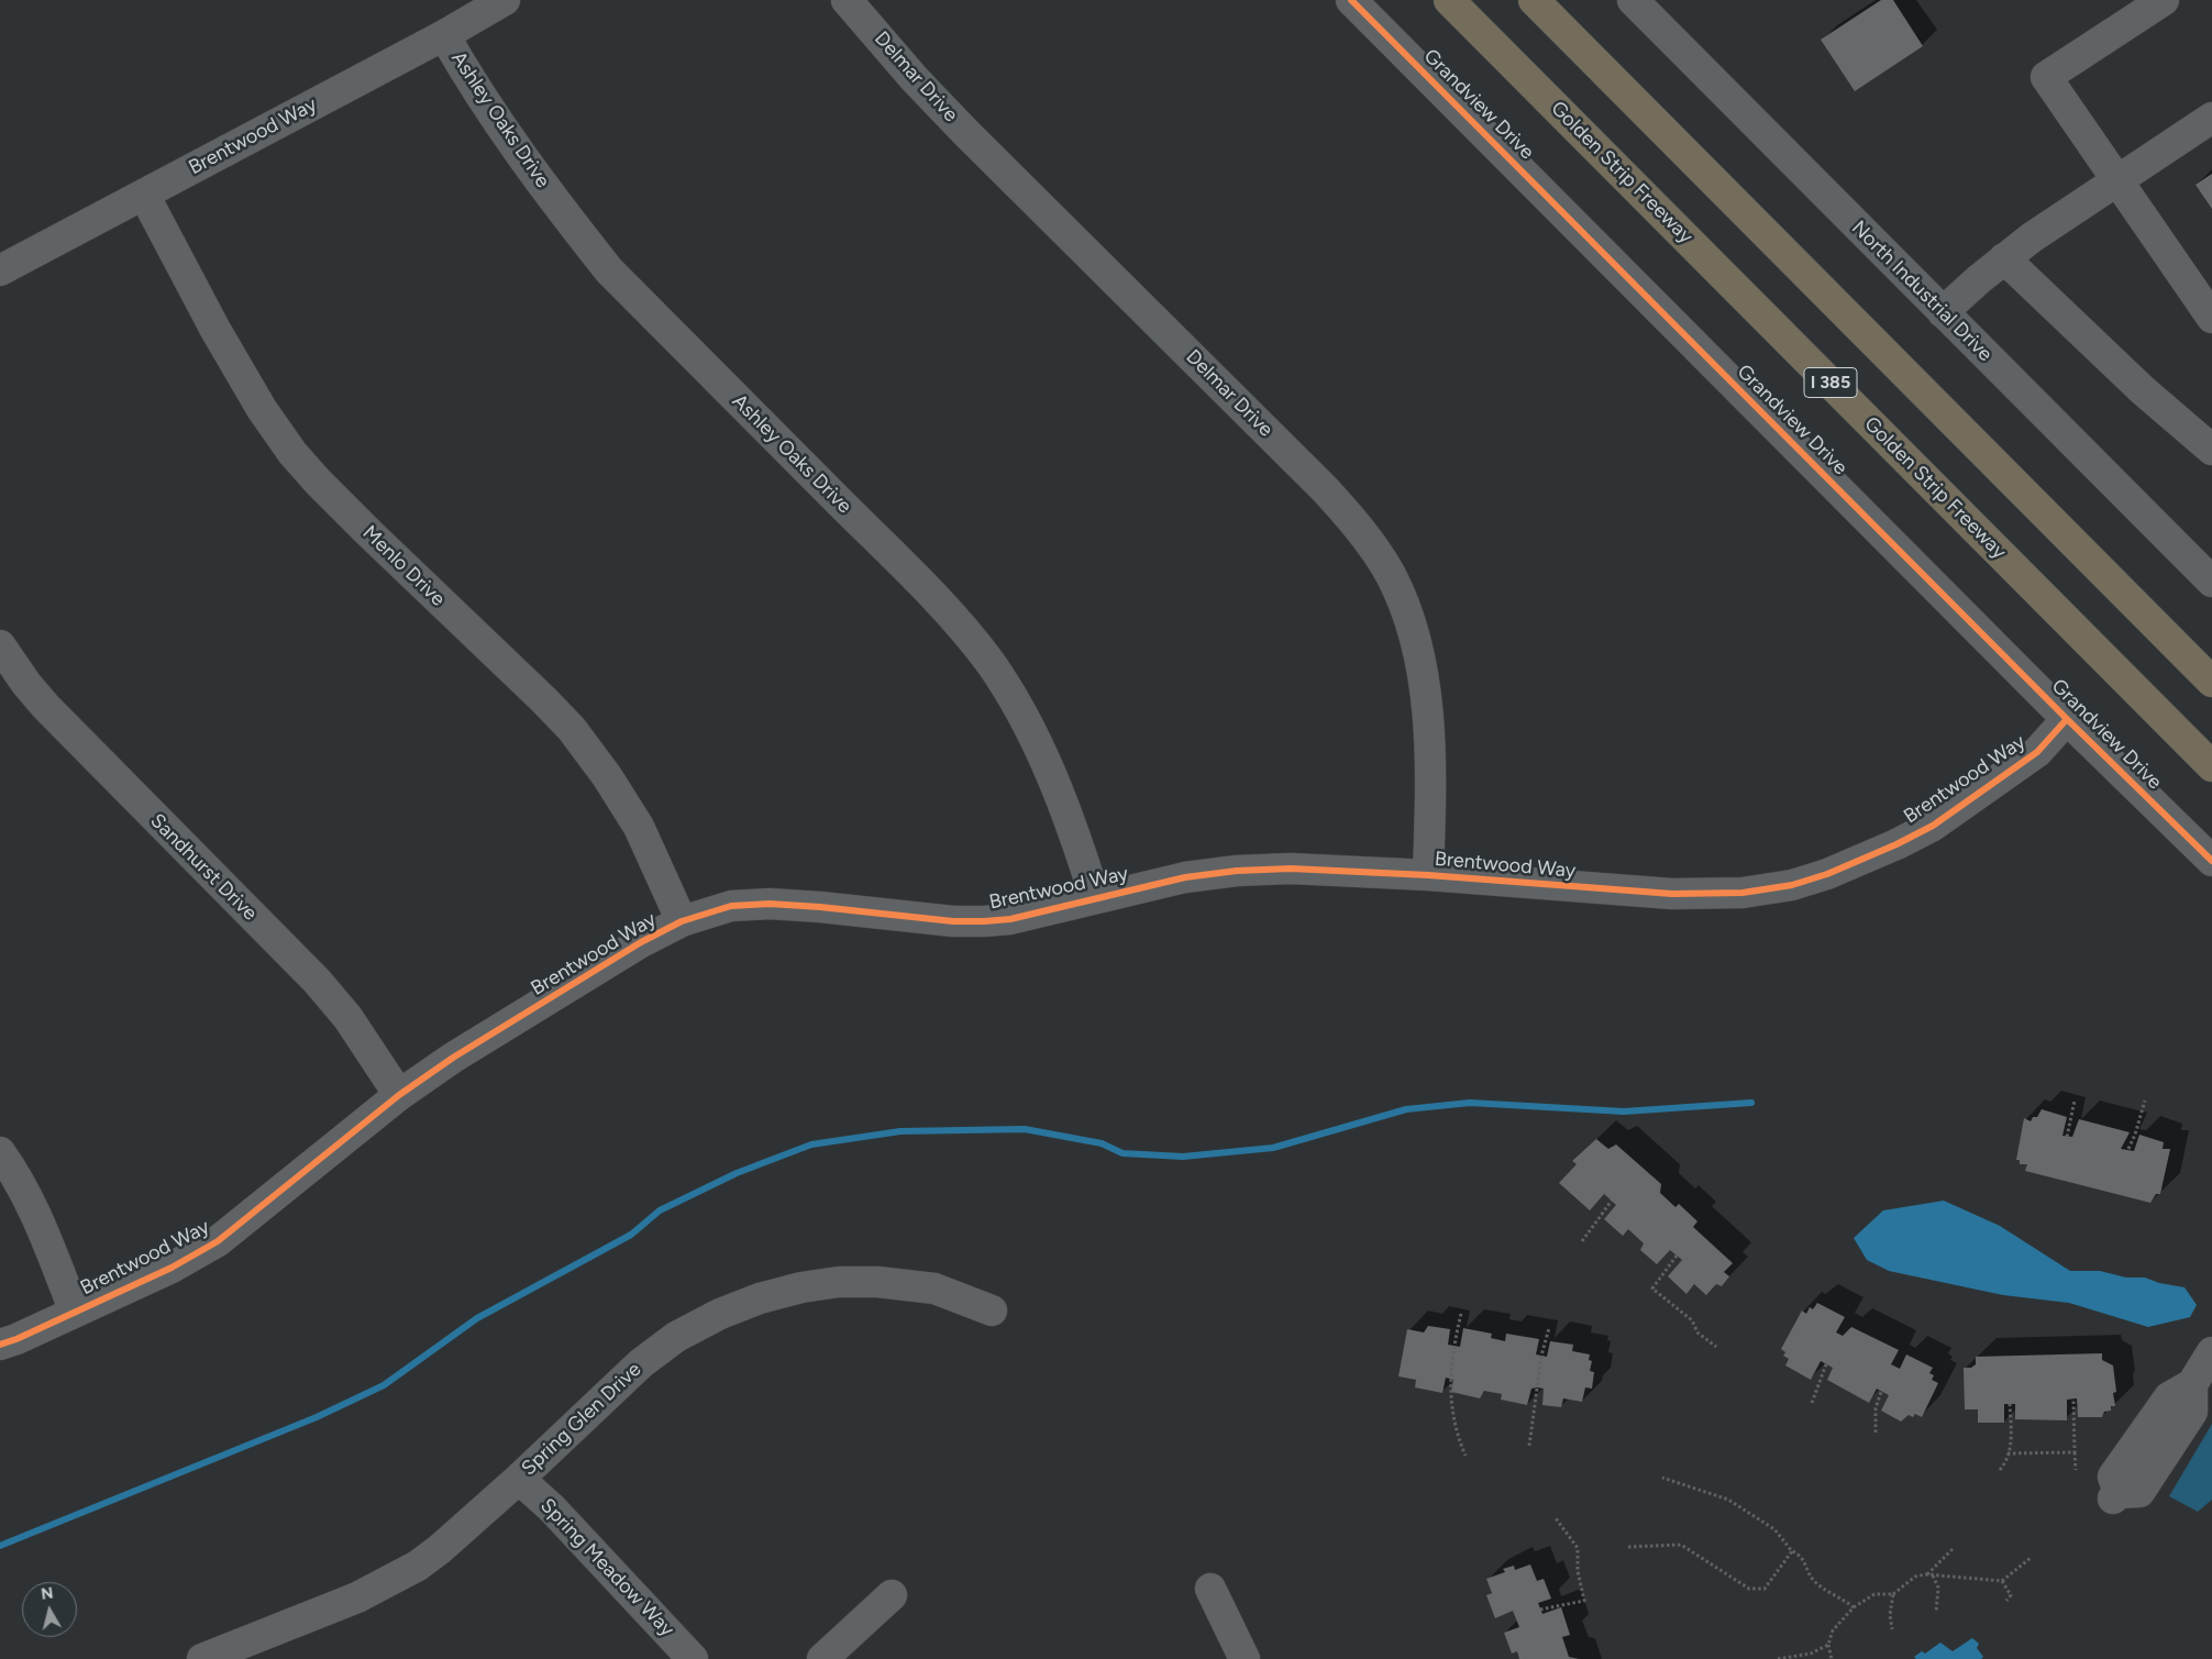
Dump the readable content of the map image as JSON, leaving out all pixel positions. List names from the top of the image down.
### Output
{
  "streets": {
    "highway": ["Golden Strip Freeway", "I 385"],
    "street": [
      "Delmar Drive",
      "Grandview Drive",
      "Ashley Oaks Drive",
      "Brentwood Way",
      "North Industrial Drive",
      "Menlo Drive",
      "Sandhurst Drive",
      "Spring Glen Drive",
      "Spring Meadow Way"
    ]
  },
  "crossings": [
    ["Delmar Drive", "Brentwood Way"],
    ["Grandview Drive", "Brentwood Way"],
    ["Ashley Oaks Drive", "Brentwood Way"],
    ["Brentwood Way", "Menlo Drive"],
    ["Brentwood Way", "Sandhurst Drive"],
    ["Spring Glen Drive", "Spring Meadow Way"]
  ],
  "north": "top"
}
